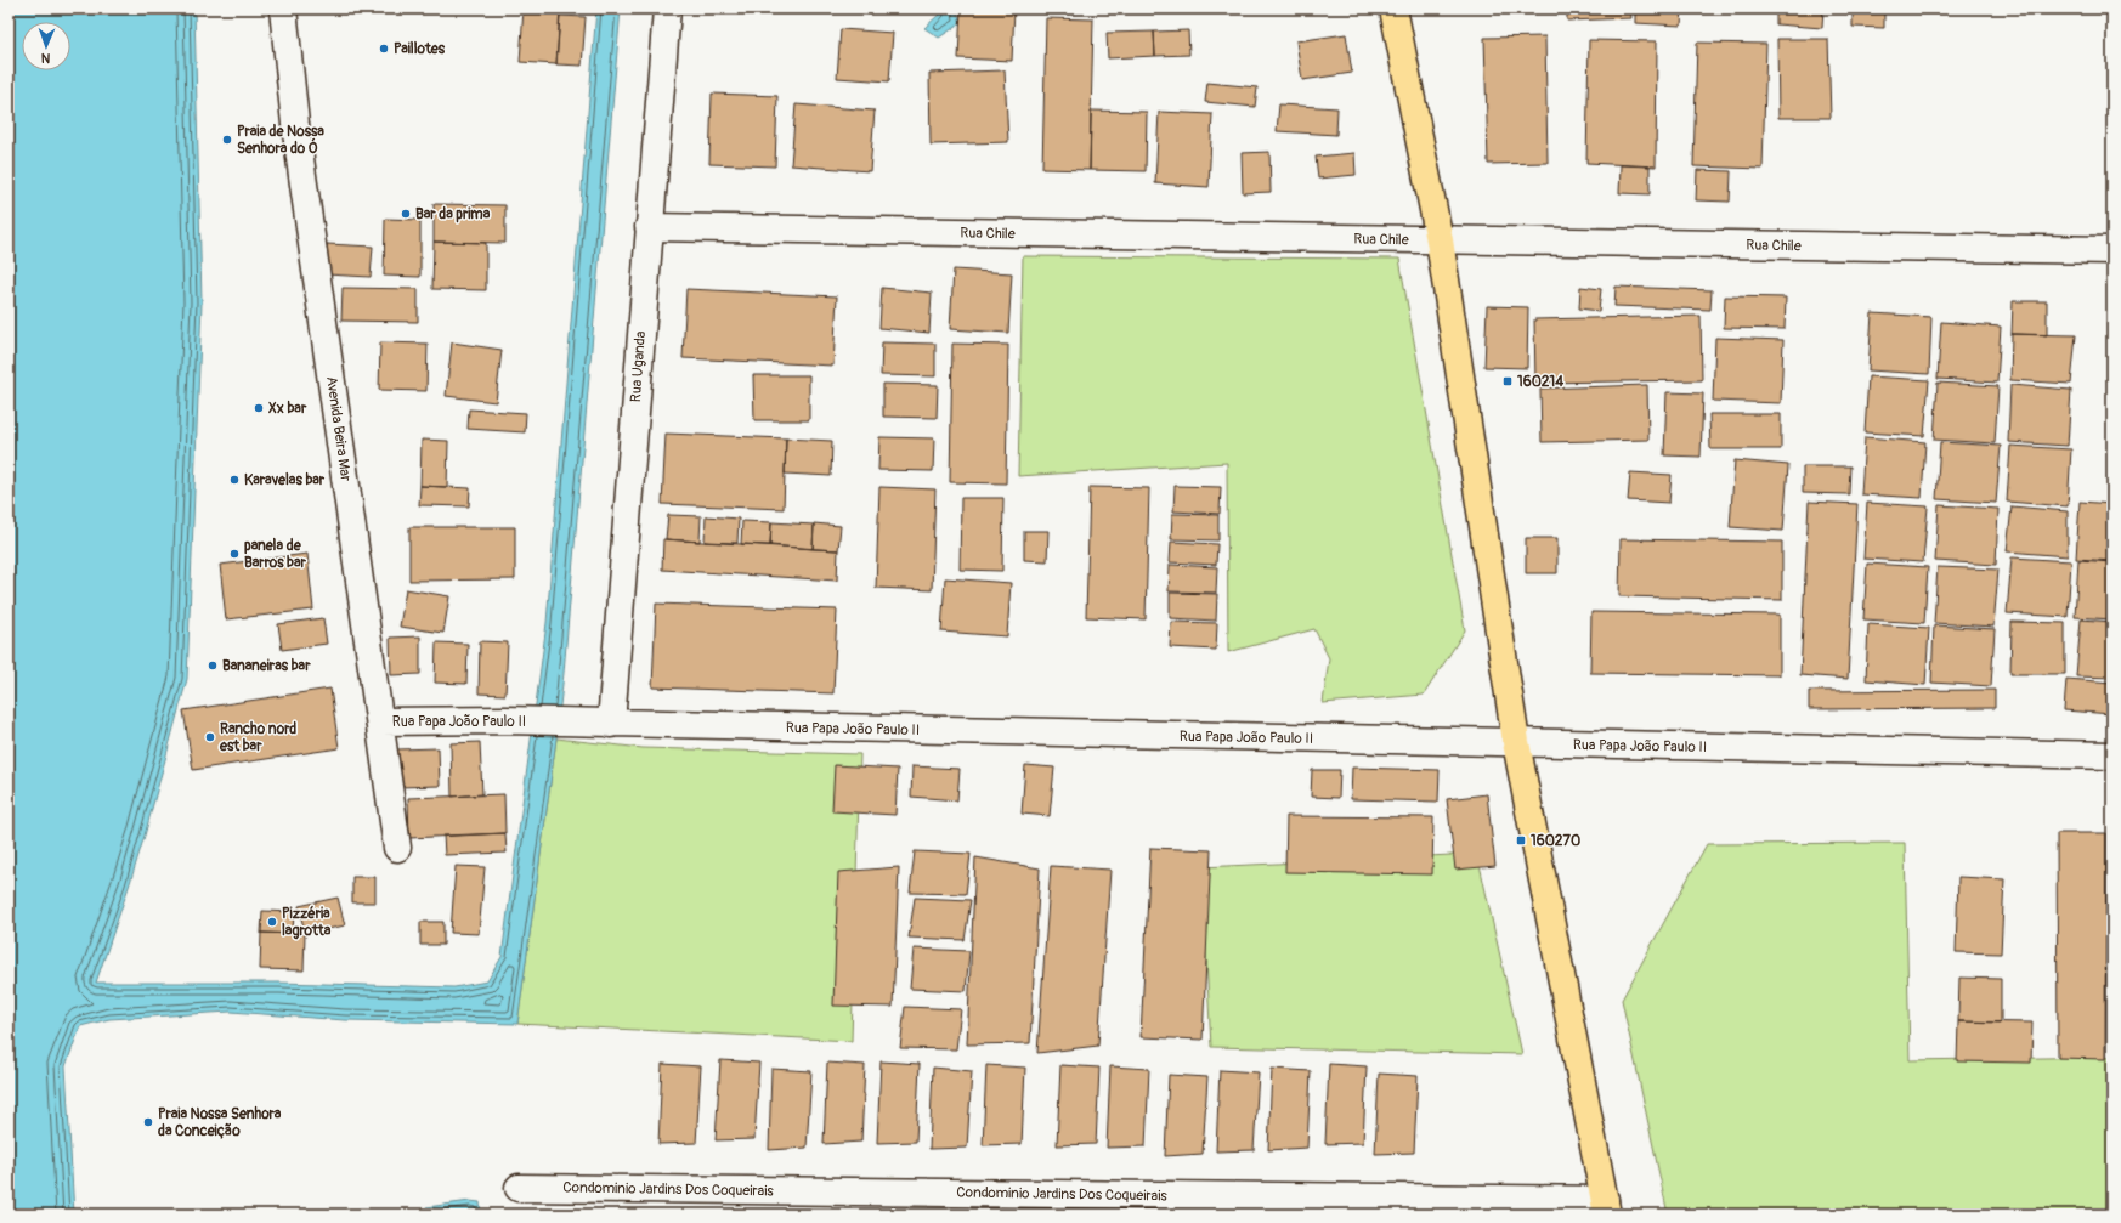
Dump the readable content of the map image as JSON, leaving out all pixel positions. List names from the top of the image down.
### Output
{
  "streets": {
    "street": [
      "Rua Chile",
      "Rua Uganda",
      "Avenida Beira Mar",
      "Rua Papa João Paulo II",
      "Condominio Jardins Dos Coqueirais"
    ]
  },
  "crossings": [
    ["Rua Chile", "Rua Uganda"],
    ["Rua Uganda", "Rua Papa João Paulo II"],
    ["Avenida Beira Mar", "Rua Papa João Paulo II"]
  ],
  "places": {
    "other": [
      "Paillotes",
      "Praia de Nossa Senhora do Ó",
      "Bar da prima",
      "Xx bar",
      "Karavelas bar",
      "panela de Barros bar",
      "Bananeiras bar",
      "Rancho nord est bar",
      "Pizzéria lagrotta",
      "Praia Nossa Senhora da Conceição"
    ],
    "transit": ["160214", "160270"]
  },
  "north": "bottom"
}
